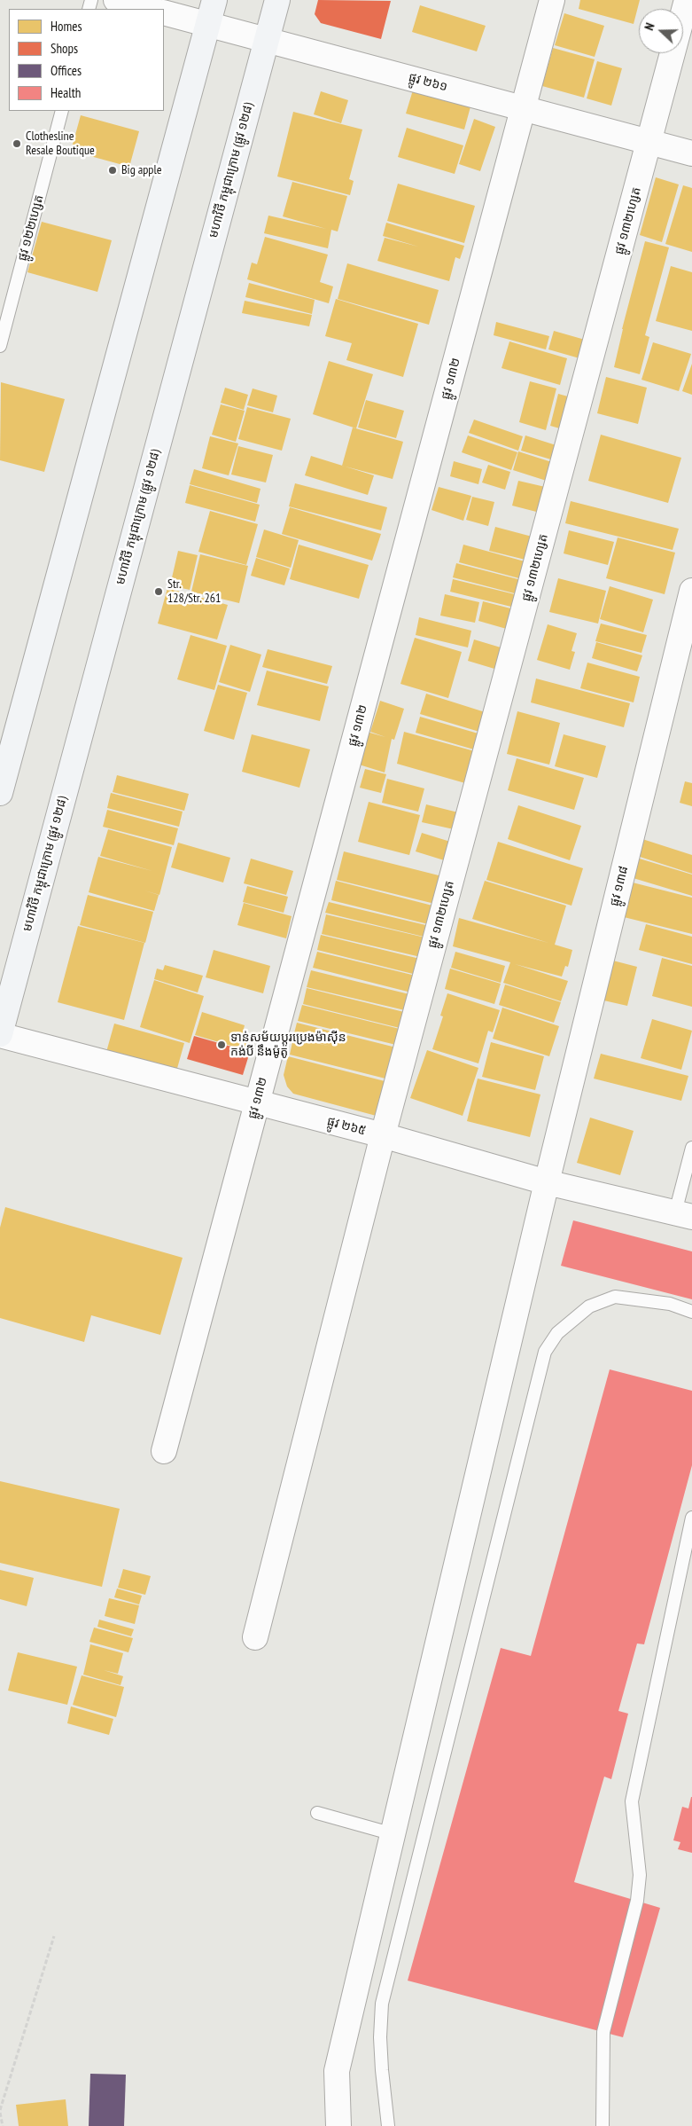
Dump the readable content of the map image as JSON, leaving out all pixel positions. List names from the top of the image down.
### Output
{
  "streets": {
    "main road": ["មហាវិថី កម្ពុជាក្រោម (ផ្លូវ ១២៨)"],
    "street": [
      "ផ្លូវ ២៦១",
      "ផ្លូវ ១៣២ហ្សេត",
      "ផ្លូវ ១៣២",
      "ផ្លូវ ១៣៨",
      "ផ្លូវ ២៦៥"
    ],
    "lane": ["ផ្លូវ ១២២ហ្សេត"]
  },
  "crossings": [
    ["ផ្លូវ ២៦១", "មហាវិថី កម្ពុជាក្រោម (ផ្លូវ ១២៨)"],
    ["ផ្លូវ ២៦១", "ផ្លូវ ១៣២ហ្សេត"],
    ["ផ្លូវ ២៦១", "ផ្លូវ ១៣២"],
    ["មហាវិថី កម្ពុជាក្រោម (ផ្លូវ ១២៨)", "ផ្លូវ ២៦៥"],
    ["ផ្លូវ ១៣២ហ្សេត", "ផ្លូវ ២៦៥"],
    ["ផ្លូវ ១៣២", "ផ្លូវ ២៦៥"],
    ["ផ្លូវ ១៣៨", "ផ្លូវ ២៦៥"]
  ],
  "places": [
    "Clothesline Resale Boutique",
    "Big apple",
    "Str. 128/Str. 261",
    "ទាន់សម័យប្តូរប្រេងម៉ាសុីន កង់បី នឹងម៉ូតូ"
  ],
  "legend": [
    "Homes",
    "Shops",
    "Offices",
    "Health"
  ],
  "north": "left"
}
